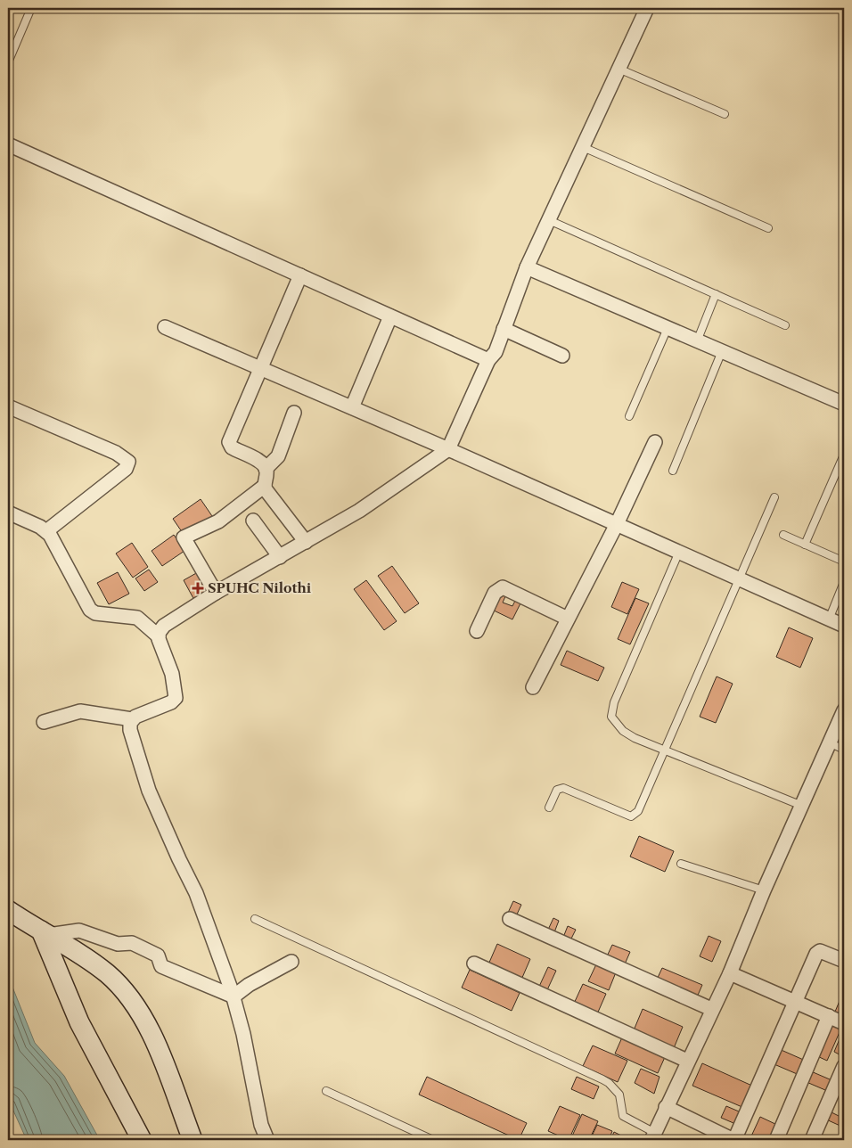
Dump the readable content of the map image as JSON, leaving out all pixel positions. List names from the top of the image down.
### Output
{
  "places": {
    "health": ["SPUHC Nilothi"]
  }
}
